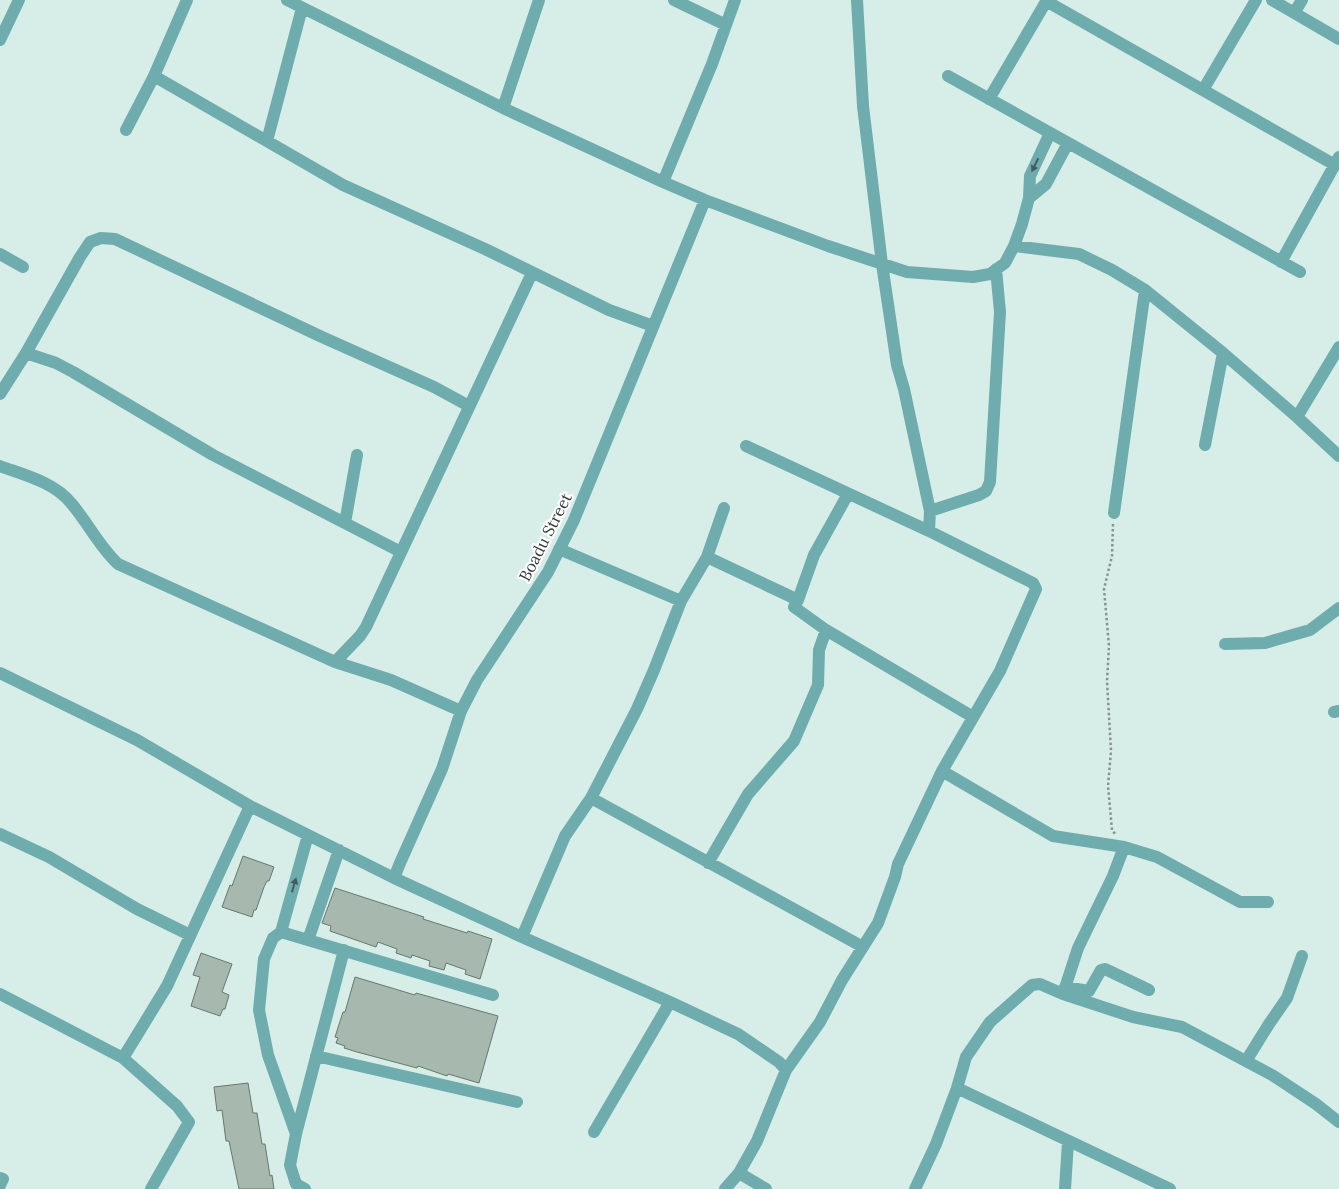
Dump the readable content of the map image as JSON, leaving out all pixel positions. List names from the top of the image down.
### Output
{
  "streets": {
    "street": ["Boadu Street"]
  }
}
